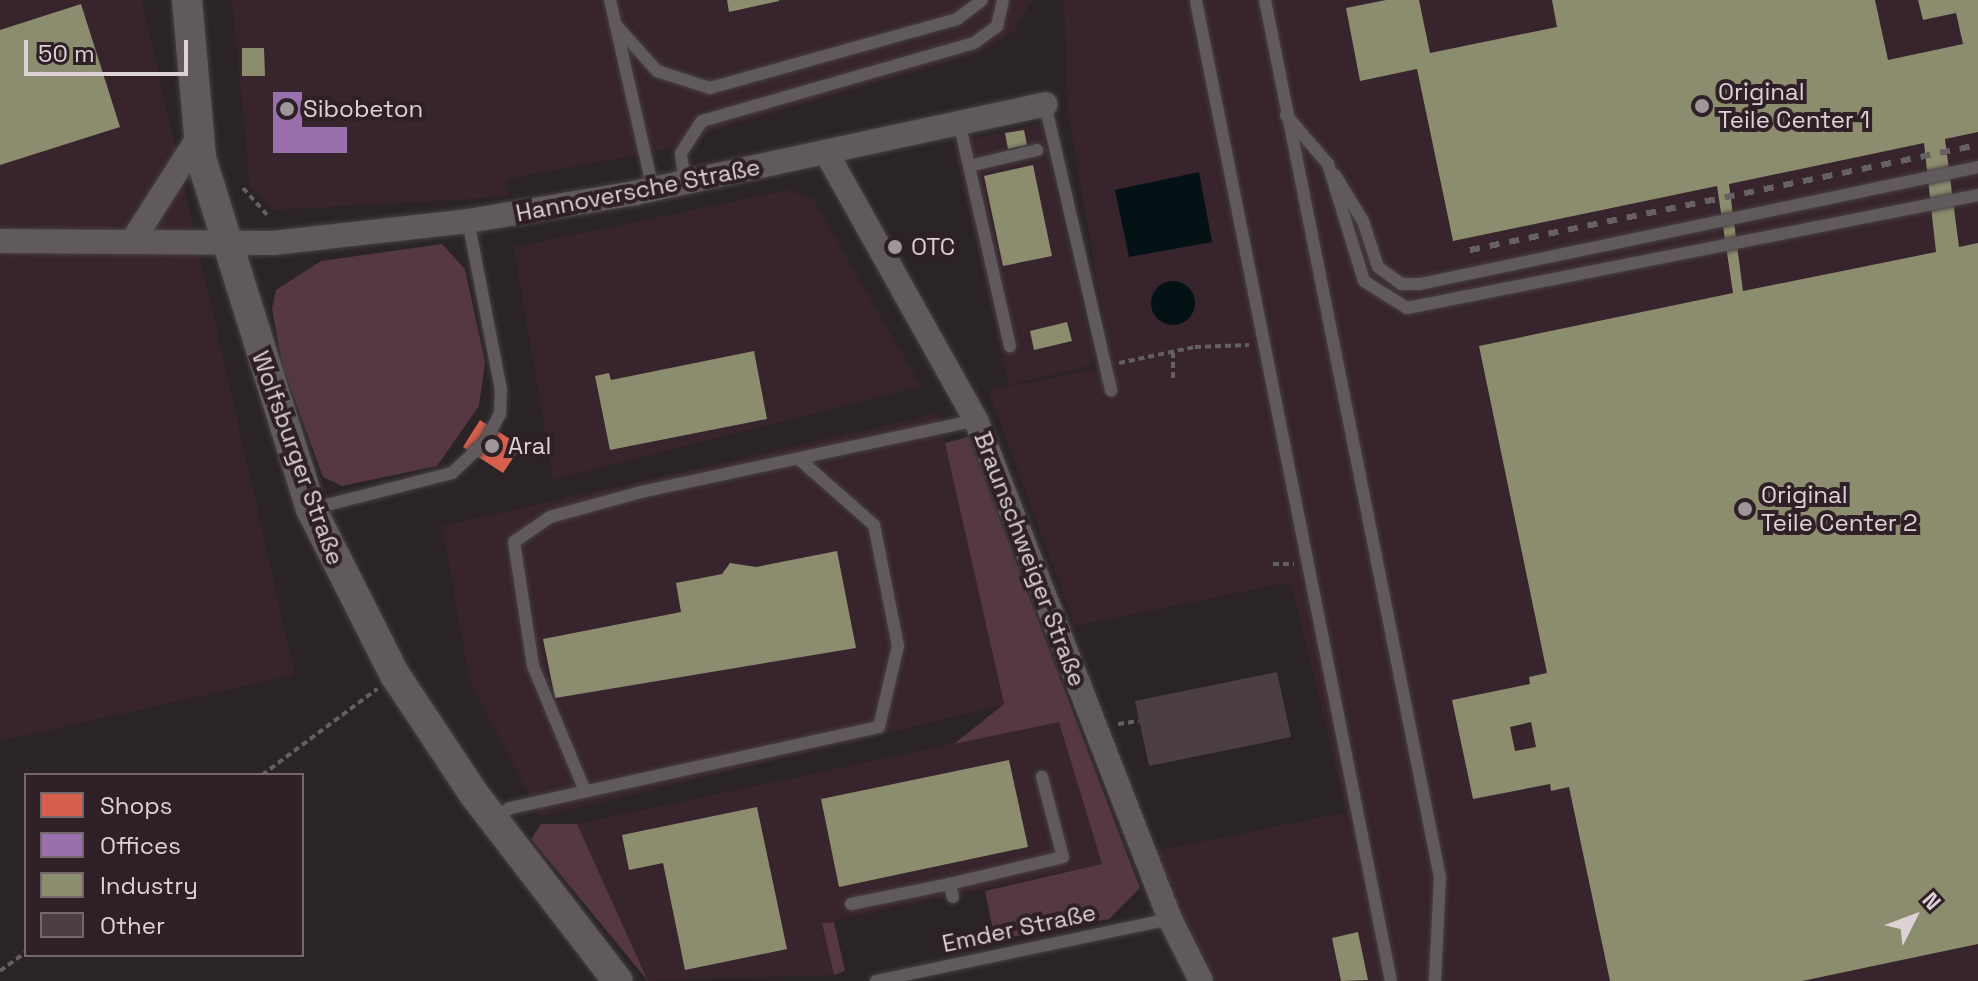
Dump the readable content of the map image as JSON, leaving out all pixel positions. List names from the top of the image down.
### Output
{
  "streets": {
    "street": ["Hannoversche Straße", "Wolfsburger Straße", "Braunschweiger Straße"],
    "lane": ["Emder Straße"]
  },
  "crossings": [
    ["Hannoversche Straße", "Wolfsburger Straße"],
    ["Hannoversche Straße", "Braunschweiger Straße"],
    ["Braunschweiger Straße", "Emder Straße"]
  ],
  "places": [
    "Original Teile Center 1",
    "Sibobeton",
    "OTC",
    "Aral",
    "Original Teile Center 2"
  ],
  "legend": [
    "Shops",
    "Offices",
    "Industry",
    "Other"
  ],
  "scale_bar": "50 m",
  "north": "top right"
}
